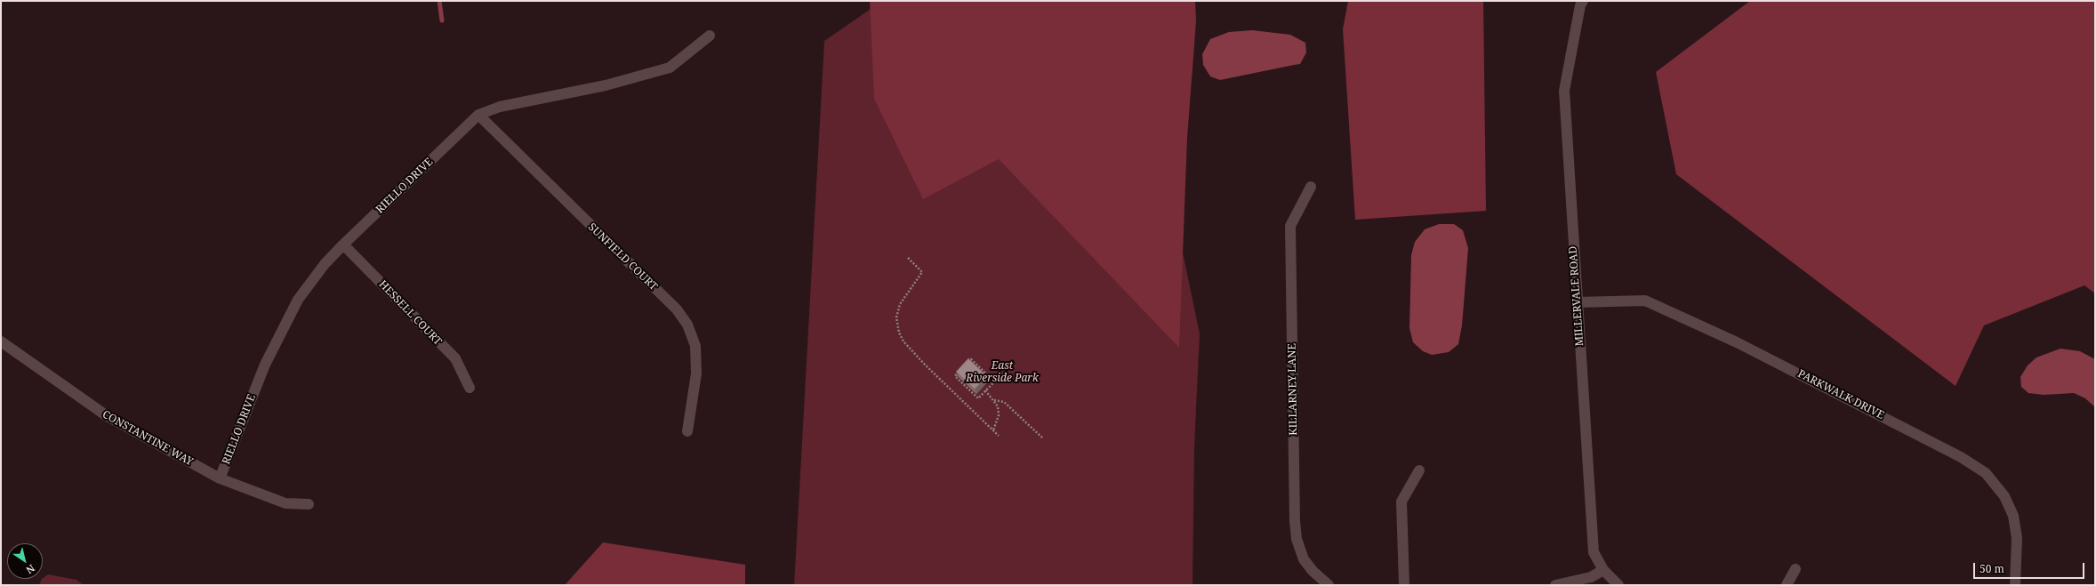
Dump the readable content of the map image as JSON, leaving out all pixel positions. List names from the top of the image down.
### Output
{
  "streets": {
    "street": [
      "RIELLO DRIVE",
      "SUNFIELD COURT",
      "MILLERVALE ROAD",
      "HESSELL COURT",
      "KILLARNEY LANE",
      "PARKWALK DRIVE",
      "CONSTANTINE WAY"
    ]
  },
  "crossings": [
    ["RIELLO DRIVE", "SUNFIELD COURT"],
    ["RIELLO DRIVE", "HESSELL COURT"],
    ["RIELLO DRIVE", "CONSTANTINE WAY"],
    ["MILLERVALE ROAD", "PARKWALK DRIVE"]
  ],
  "parks": ["East Riverside Park"],
  "scale_bar": "50 m",
  "north": "bottom right"
}
